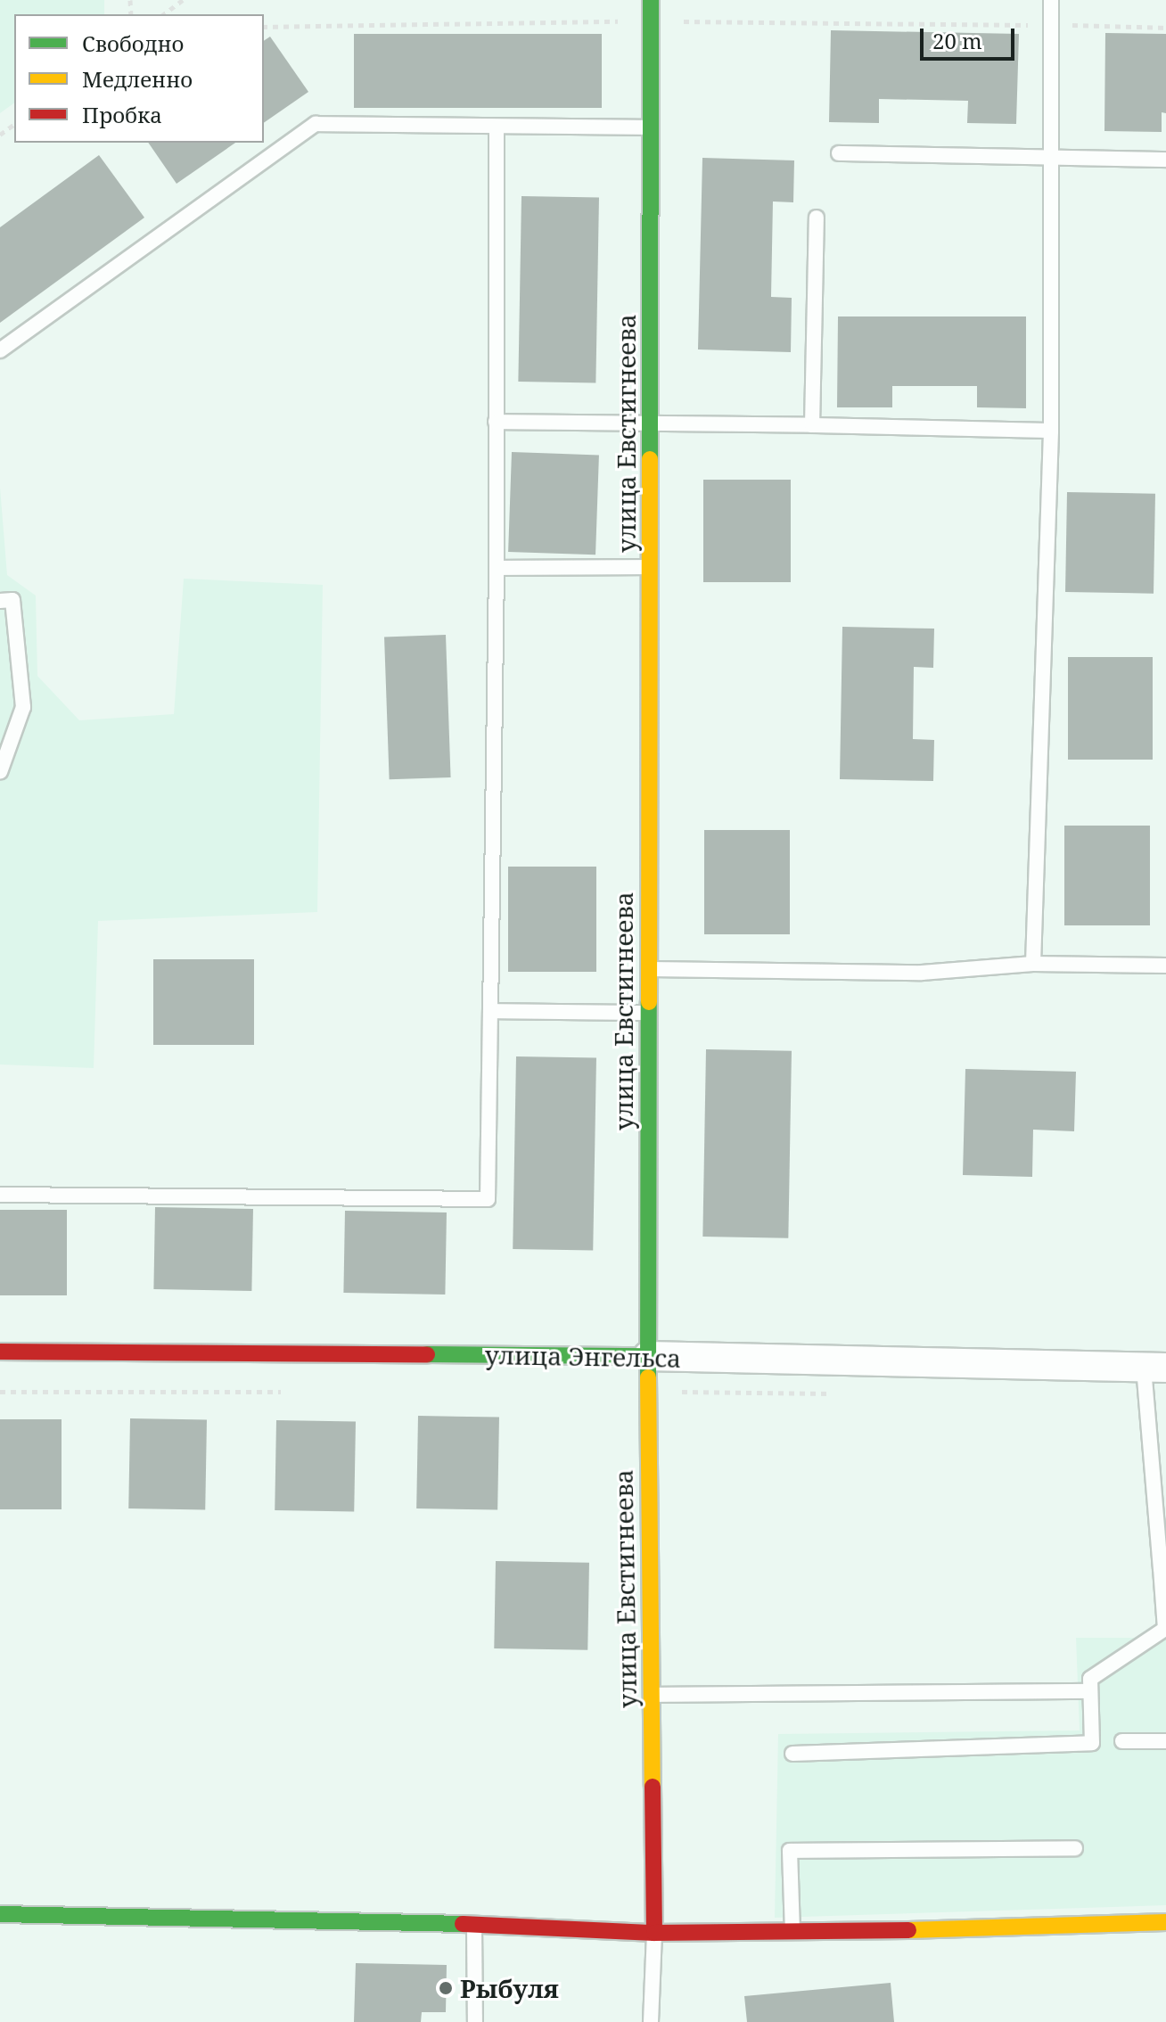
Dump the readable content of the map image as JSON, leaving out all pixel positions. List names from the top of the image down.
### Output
{
  "streets": {
    "main road": ["улица Евстигнеева", "улица Энгельса"]
  },
  "crossings": [
    ["улица Евстигнеева", "улица Энгельса"]
  ],
  "places": ["Рыбуля"],
  "legend": ["Свободно", "Медленно", "Пробка"],
  "scale_bar": "20 m"
}
